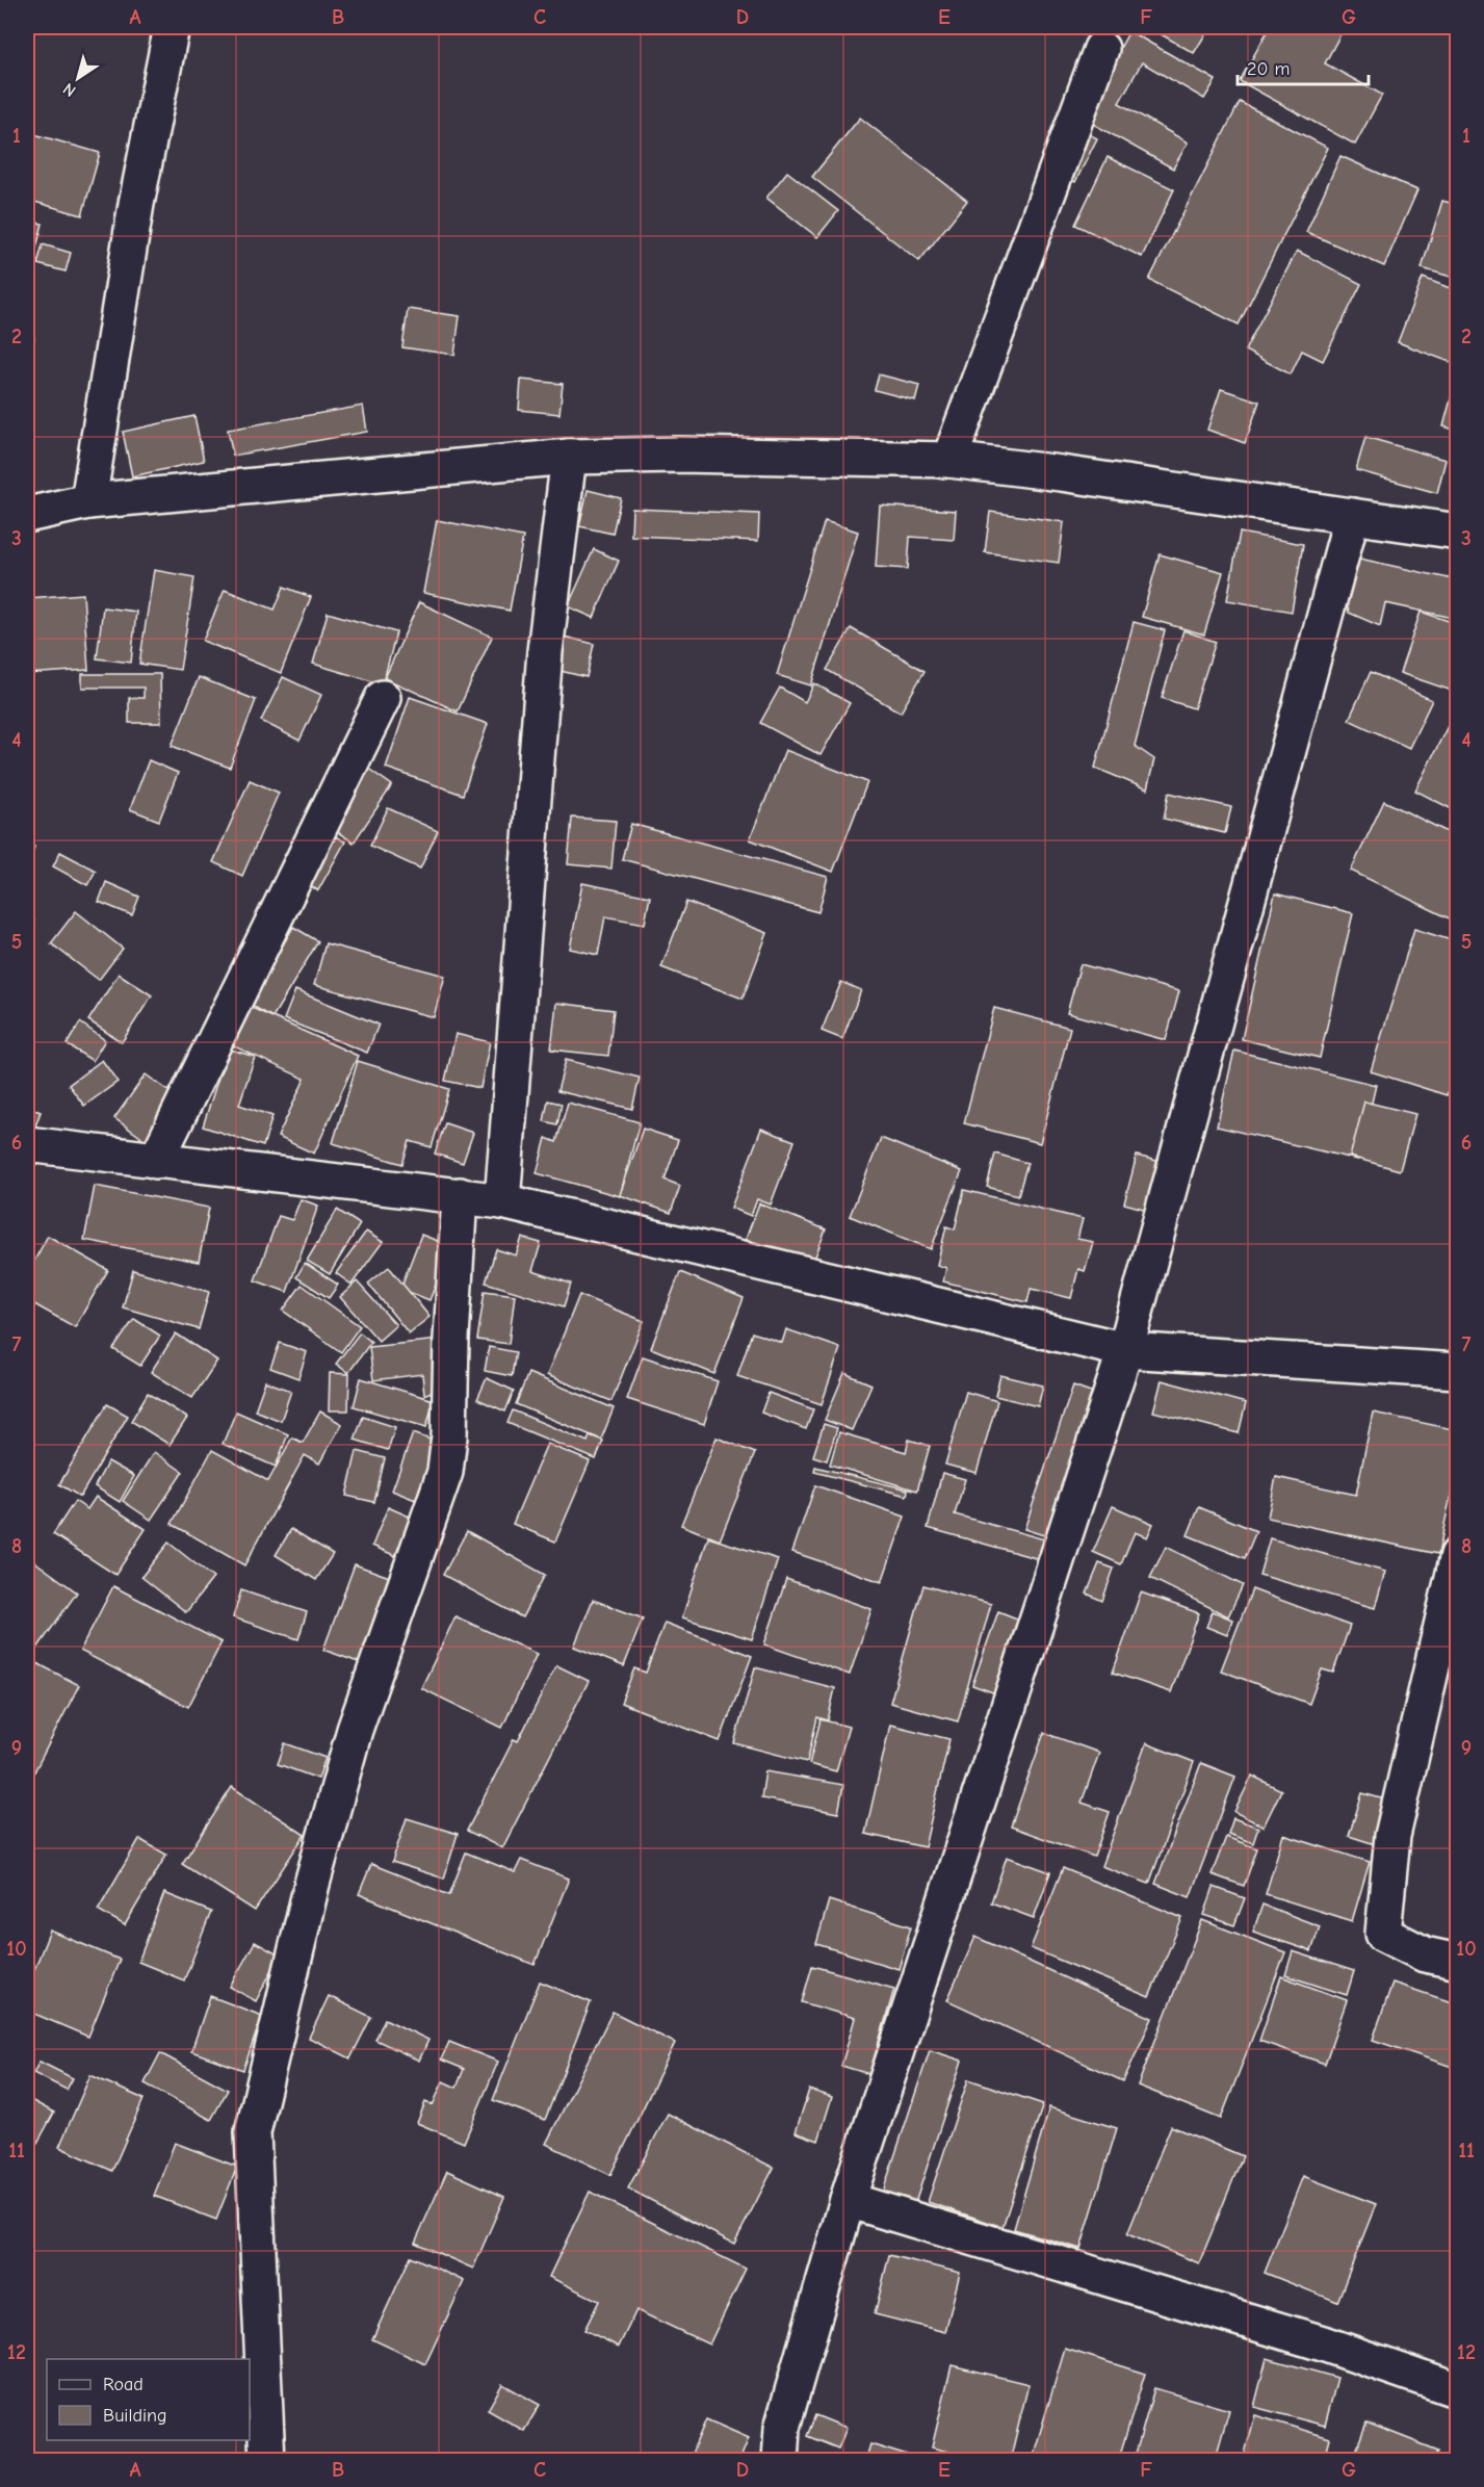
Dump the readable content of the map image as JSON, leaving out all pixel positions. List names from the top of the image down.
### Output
{
  "legend": ["Road", "Building"],
  "scale_bar": "20 m",
  "north": "bottom left",
  "grid": {
    "columns": [
      "A",
      "B",
      "C",
      "D",
      "E",
      "F",
      "G"
    ],
    "rows": [
      "1",
      "2",
      "3",
      "4",
      "5",
      "6",
      "7",
      "8",
      "9",
      "10",
      "11",
      "12"
    ]
  }
}
